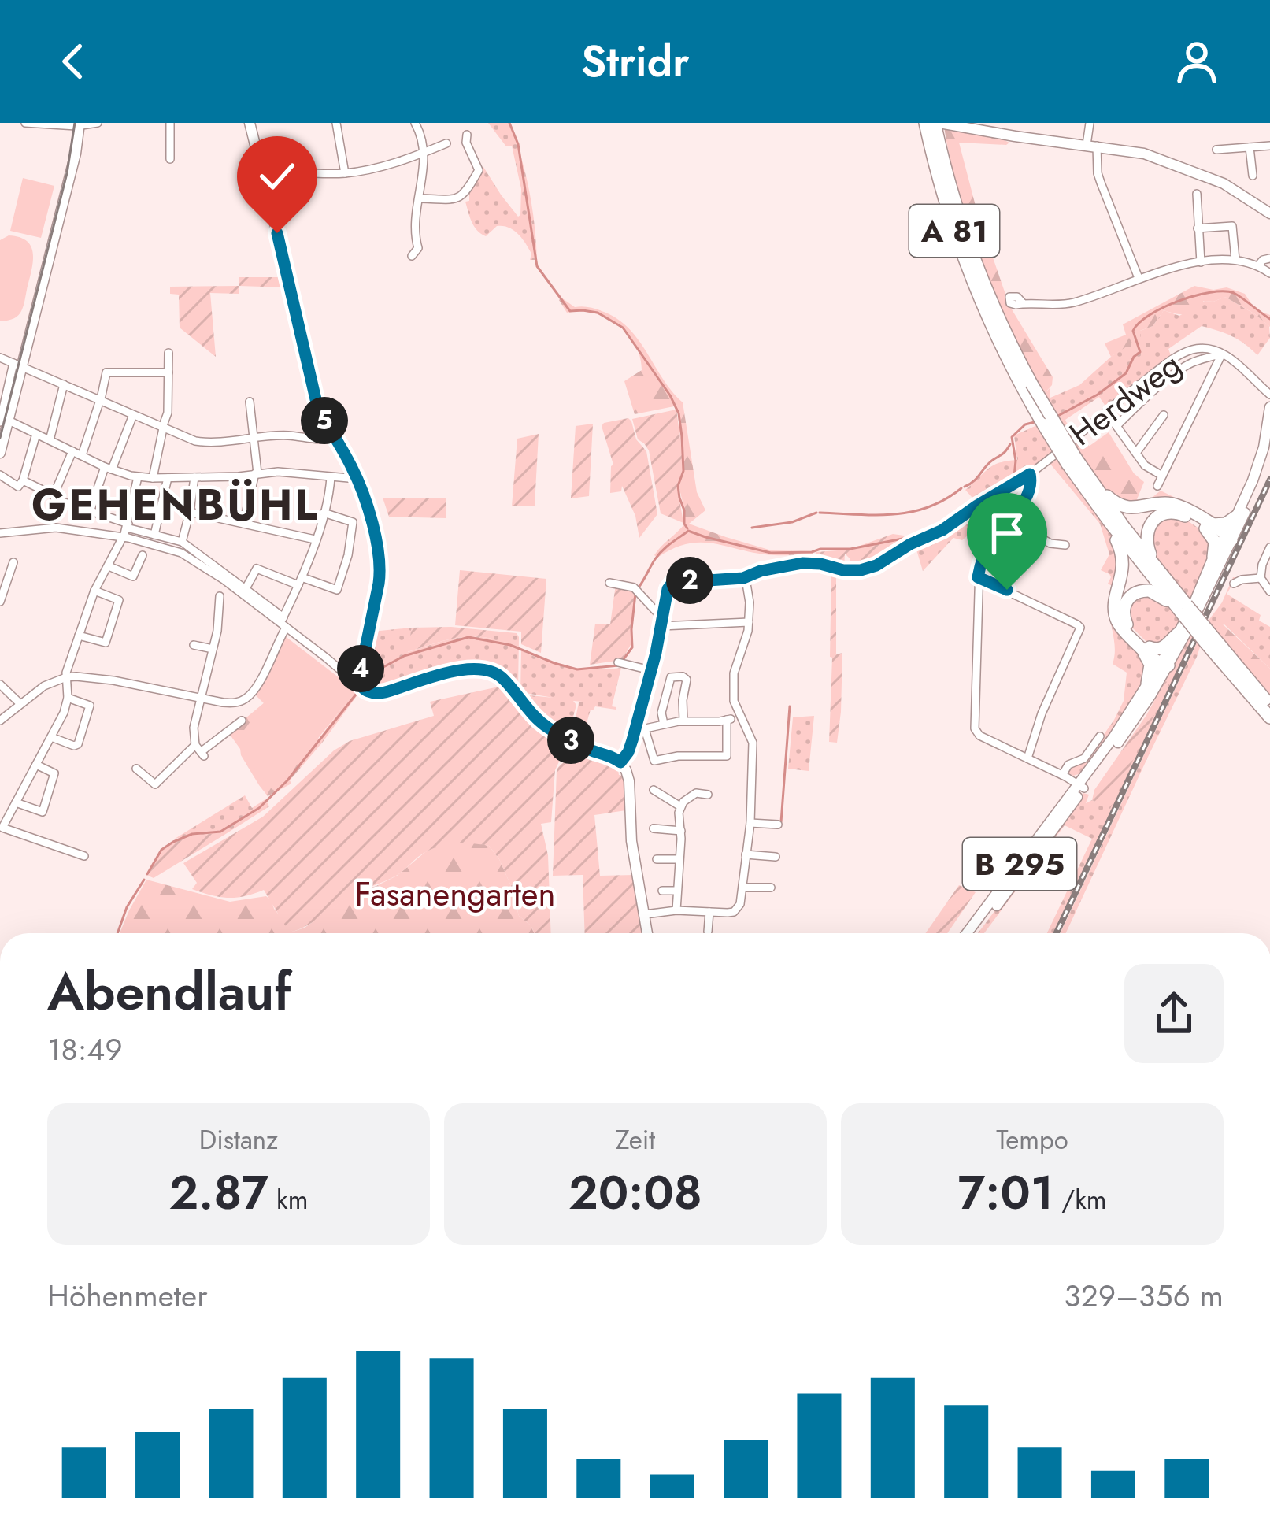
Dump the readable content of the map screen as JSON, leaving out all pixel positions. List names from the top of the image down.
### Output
{
  "streets": {
    "highway": ["A 81"],
    "main road": ["B 295"],
    "street": ["Herdweg"]
  },
  "crossings": [
    ["A 81", "B 295"]
  ],
  "districts": ["GEHENBÜHL"],
  "parks": ["Fasanengarten"],
  "page": {
    "header": "Stridr",
    "pins": [
      "5",
      "2",
      "4",
      "3"
    ],
    "heading": ["Abendlauf", "18:49"],
    "stats": [
      ["Distanz", "2.87 km"],
      ["Zeit", "20:08"],
      ["Tempo", "7:01 /km"]
    ],
    "chart": ["Höhenmeter", "329–356 m"]
  }
}
